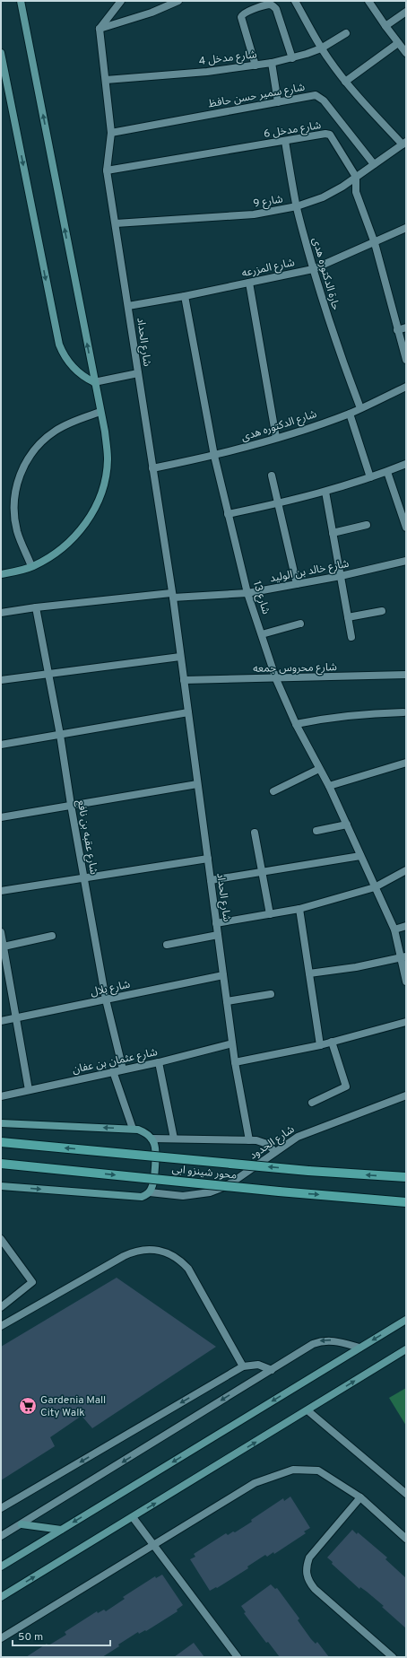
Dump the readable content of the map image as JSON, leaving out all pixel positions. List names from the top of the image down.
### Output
{
  "streets": {
    "main road": ["محور شينزو ابى"],
    "street": [
      "شارع مدخل 4",
      "شارع سمير حسن حافظ",
      "شارع مدخل 6",
      "شارع 9",
      "شارع المزرعه",
      "حارة الدكتوره هدى",
      "شارع الحداد",
      "شارع الدكتوره هدى",
      "شارع خالد بن الوليد",
      "شارع 13",
      "شارع محروس جمعه",
      "شارع عقبه بن نافع",
      "شارع بلال",
      "شارع عثمان بن عفان",
      "شارع الحدود"
    ]
  },
  "crossings": [
    ["شارع مدخل 4", "شارع الحداد"],
    ["شارع سمير حسن حافظ", "شارع 9"],
    ["شارع سمير حسن حافظ", "شارع الحداد"],
    ["شارع مدخل 6", "شارع 9"],
    ["شارع مدخل 6", "شارع المزرعه"],
    ["شارع مدخل 6", "حارة الدكتوره هدى"],
    ["شارع مدخل 6", "شارع الحداد"],
    ["شارع 9", "حارة الدكتوره هدى"],
    ["شارع 9", "شارع الحداد"],
    ["شارع المزرعه", "حارة الدكتوره هدى"],
    ["شارع المزرعه", "شارع الحداد"],
    ["شارع المزرعه", "شارع 13"],
    ["حارة الدكتوره هدى", "شارع الدكتوره هدى"],
    ["شارع الحداد", "شارع الدكتوره هدى"],
    ["شارع الحداد", "شارع خالد بن الوليد"],
    ["شارع الحداد", "شارع محروس جمعه"],
    ["شارع الحداد", "شارع بلال"],
    ["شارع الحداد", "شارع عثمان بن عفان"],
    ["شارع الدكتوره هدى", "شارع 13"],
    ["شارع خالد بن الوليد", "شارع 13"],
    ["شارع خالد بن الوليد", "شارع عقبه بن نافع"],
    ["شارع 13", "شارع محروس جمعه"],
    ["شارع عقبه بن نافع", "شارع بلال"],
    ["شارع عقبه بن نافع", "شارع عثمان بن عفان"]
  ],
  "places": {
    "supermarket": ["Gardenia Mall City Walk"]
  },
  "scale_bar": "50 m"
}
